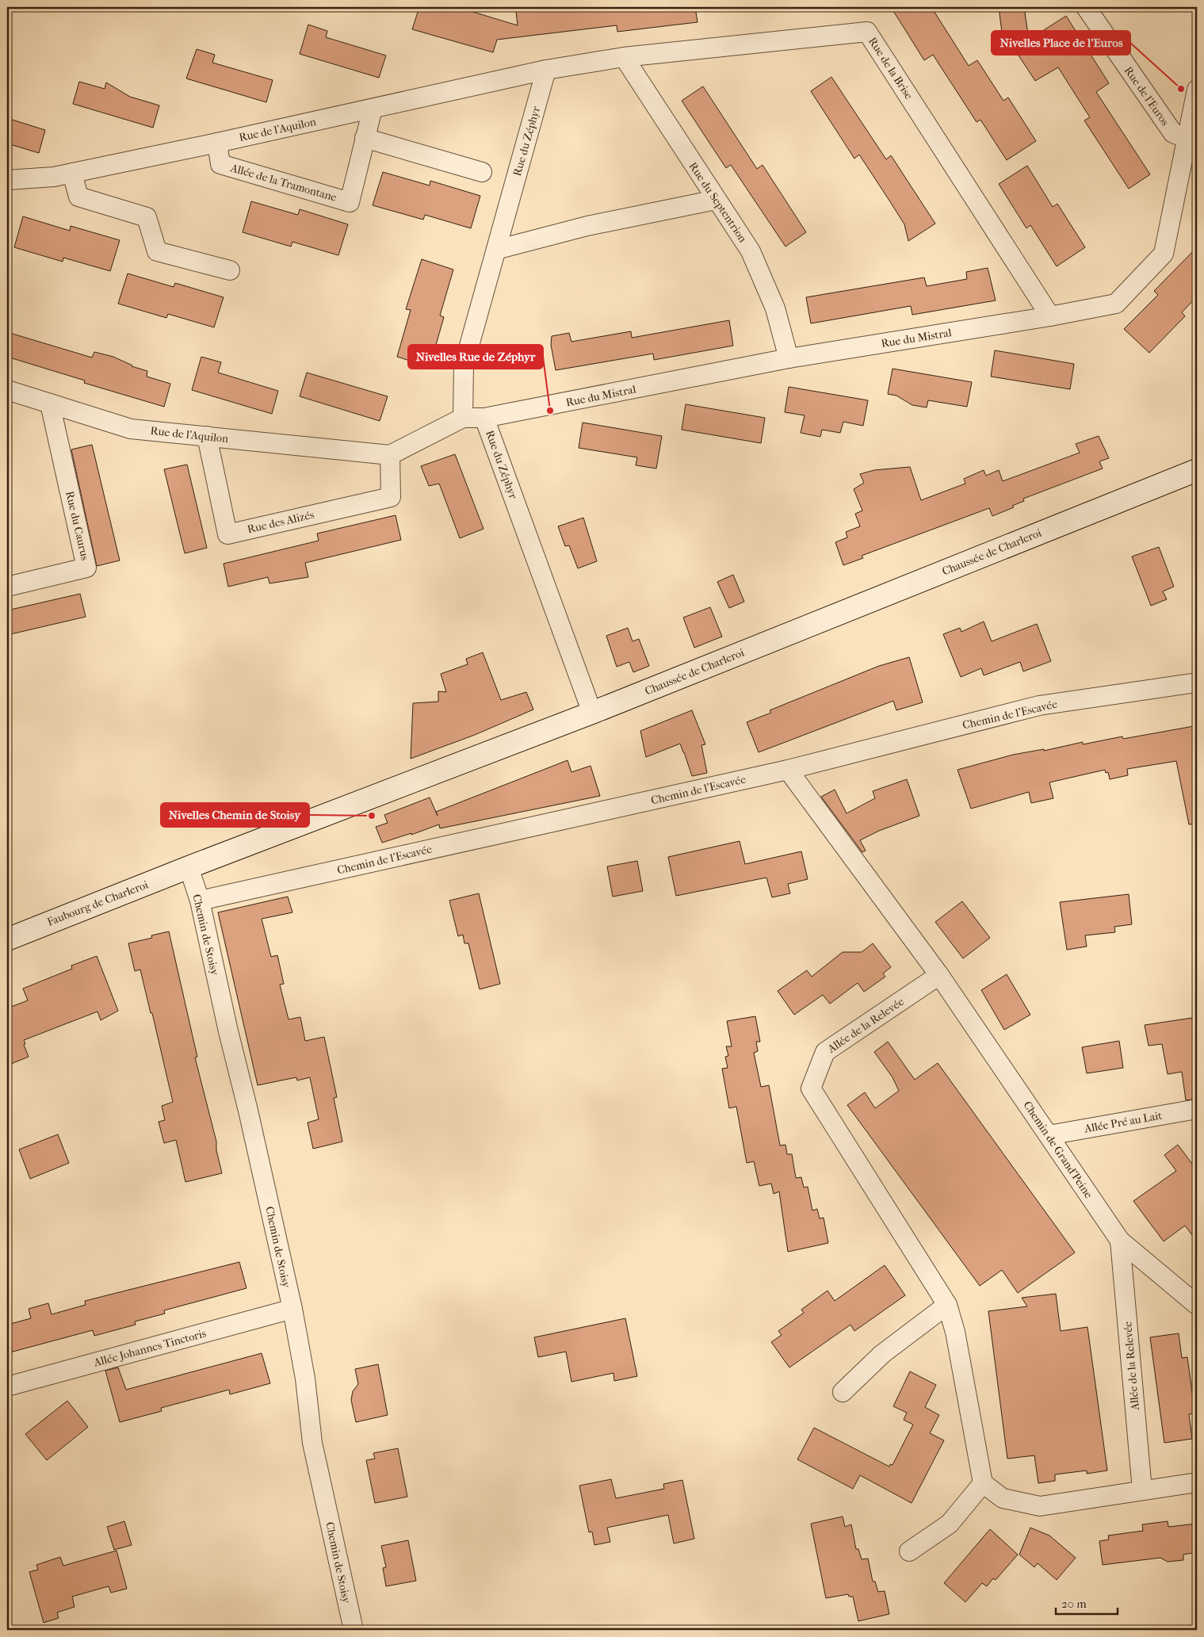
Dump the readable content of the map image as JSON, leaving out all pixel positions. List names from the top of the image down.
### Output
{
  "streets": {
    "main road": ["Chaussée de Charleroi", "Faubourg de Charleroi"],
    "street": [
      "Rue de la Brise",
      "Rue de l'Euros",
      "Rue de l'Aquilon",
      "Rue du Zéphyr",
      "Allée de la Tramontane",
      "Rue du Septentrion",
      "Rue du Mistral",
      "Rue des Alizés",
      "Rue du Caurus",
      "Chemin de l'Escavée",
      "Chemin de Stoisy",
      "Allée de la Relevée",
      "Allée Pré au Lait",
      "Chemin de Grand'Peine",
      "Allée Johannes Tinctoris"
    ]
  },
  "crossings": [
    ["Rue de la Brise", "Rue de l'Aquilon"],
    ["Rue de la Brise", "Rue du Zéphyr"],
    ["Rue de la Brise", "Rue du Septentrion"],
    ["Rue de la Brise", "Rue du Mistral"],
    ["Rue de l'Euros", "Rue du Mistral"],
    ["Rue de l'Aquilon", "Rue du Zéphyr"],
    ["Rue de l'Aquilon", "Allée de la Tramontane"],
    ["Rue de l'Aquilon", "Rue des Alizés"],
    ["Rue de l'Aquilon", "Rue du Caurus"],
    ["Rue du Zéphyr", "Rue du Mistral"],
    ["Rue du Zéphyr", "Chaussée de Charleroi"],
    ["Rue du Septentrion", "Rue du Mistral"],
    ["Chaussée de Charleroi", "Faubourg de Charleroi"],
    ["Chaussée de Charleroi", "Chemin de Stoisy"],
    ["Chemin de l'Escavée", "Chemin de Stoisy"],
    ["Faubourg de Charleroi", "Chemin de Stoisy"],
    ["Chemin de Stoisy", "Allée Johannes Tinctoris"],
    ["Allée de la Relevée", "Chemin de Grand'Peine"],
    ["Allée Pré au Lait", "Chemin de Grand'Peine"]
  ],
  "places": ["Nivelles Place de l'Euros", "Nivelles Rue de Zéphyr", "Nivelles Chemin de Stoisy"],
  "scale_bar": "20 m"
}
